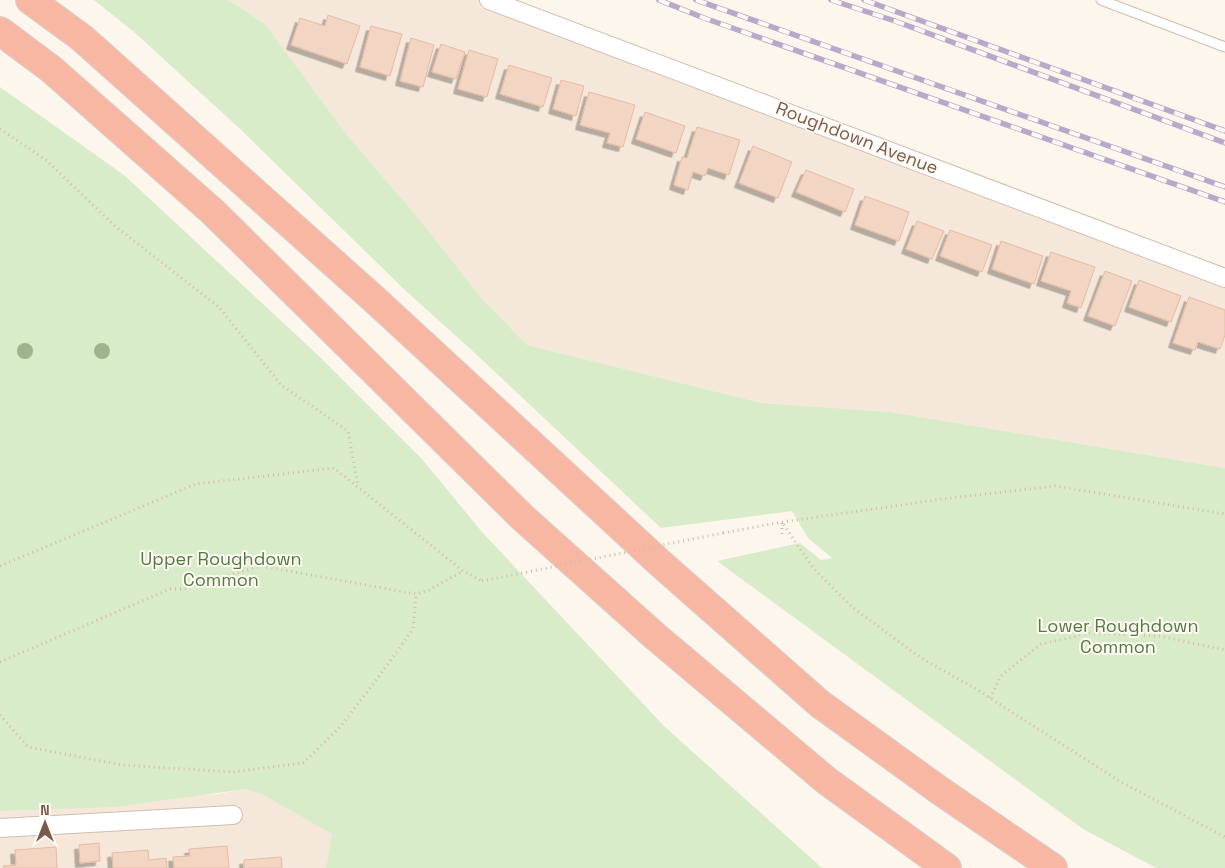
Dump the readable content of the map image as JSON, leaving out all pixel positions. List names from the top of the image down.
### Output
{
  "streets": {
    "street": ["Roughdown Avenue"]
  },
  "parks": ["Upper Roughdown Common", "Lower Roughdown Common"],
  "north": "top"
}
